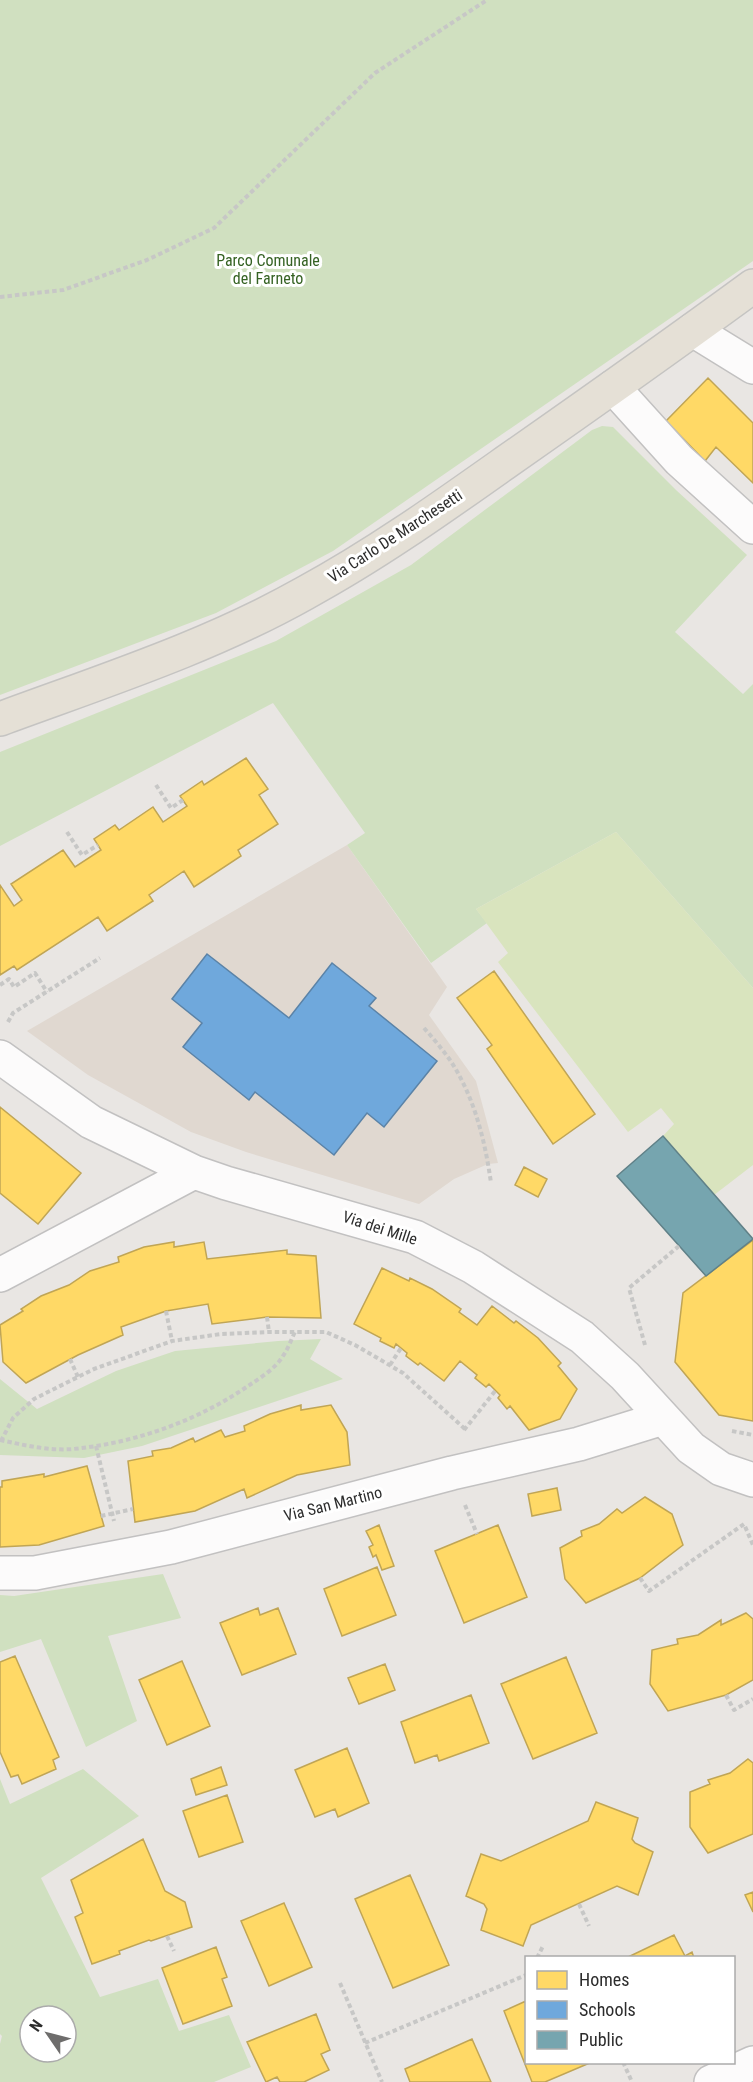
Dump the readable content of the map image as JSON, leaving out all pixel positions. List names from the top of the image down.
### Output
{
  "streets": {
    "main road": ["Via Carlo De Marchesetti"],
    "street": ["Via dei Mille", "Via San Martino"]
  },
  "crossings": [
    ["Via dei Mille", "Via San Martino"]
  ],
  "parks": ["Parco Comunale del Farneto"],
  "legend": ["Homes", "Schools", "Public"],
  "north": "top left"
}
